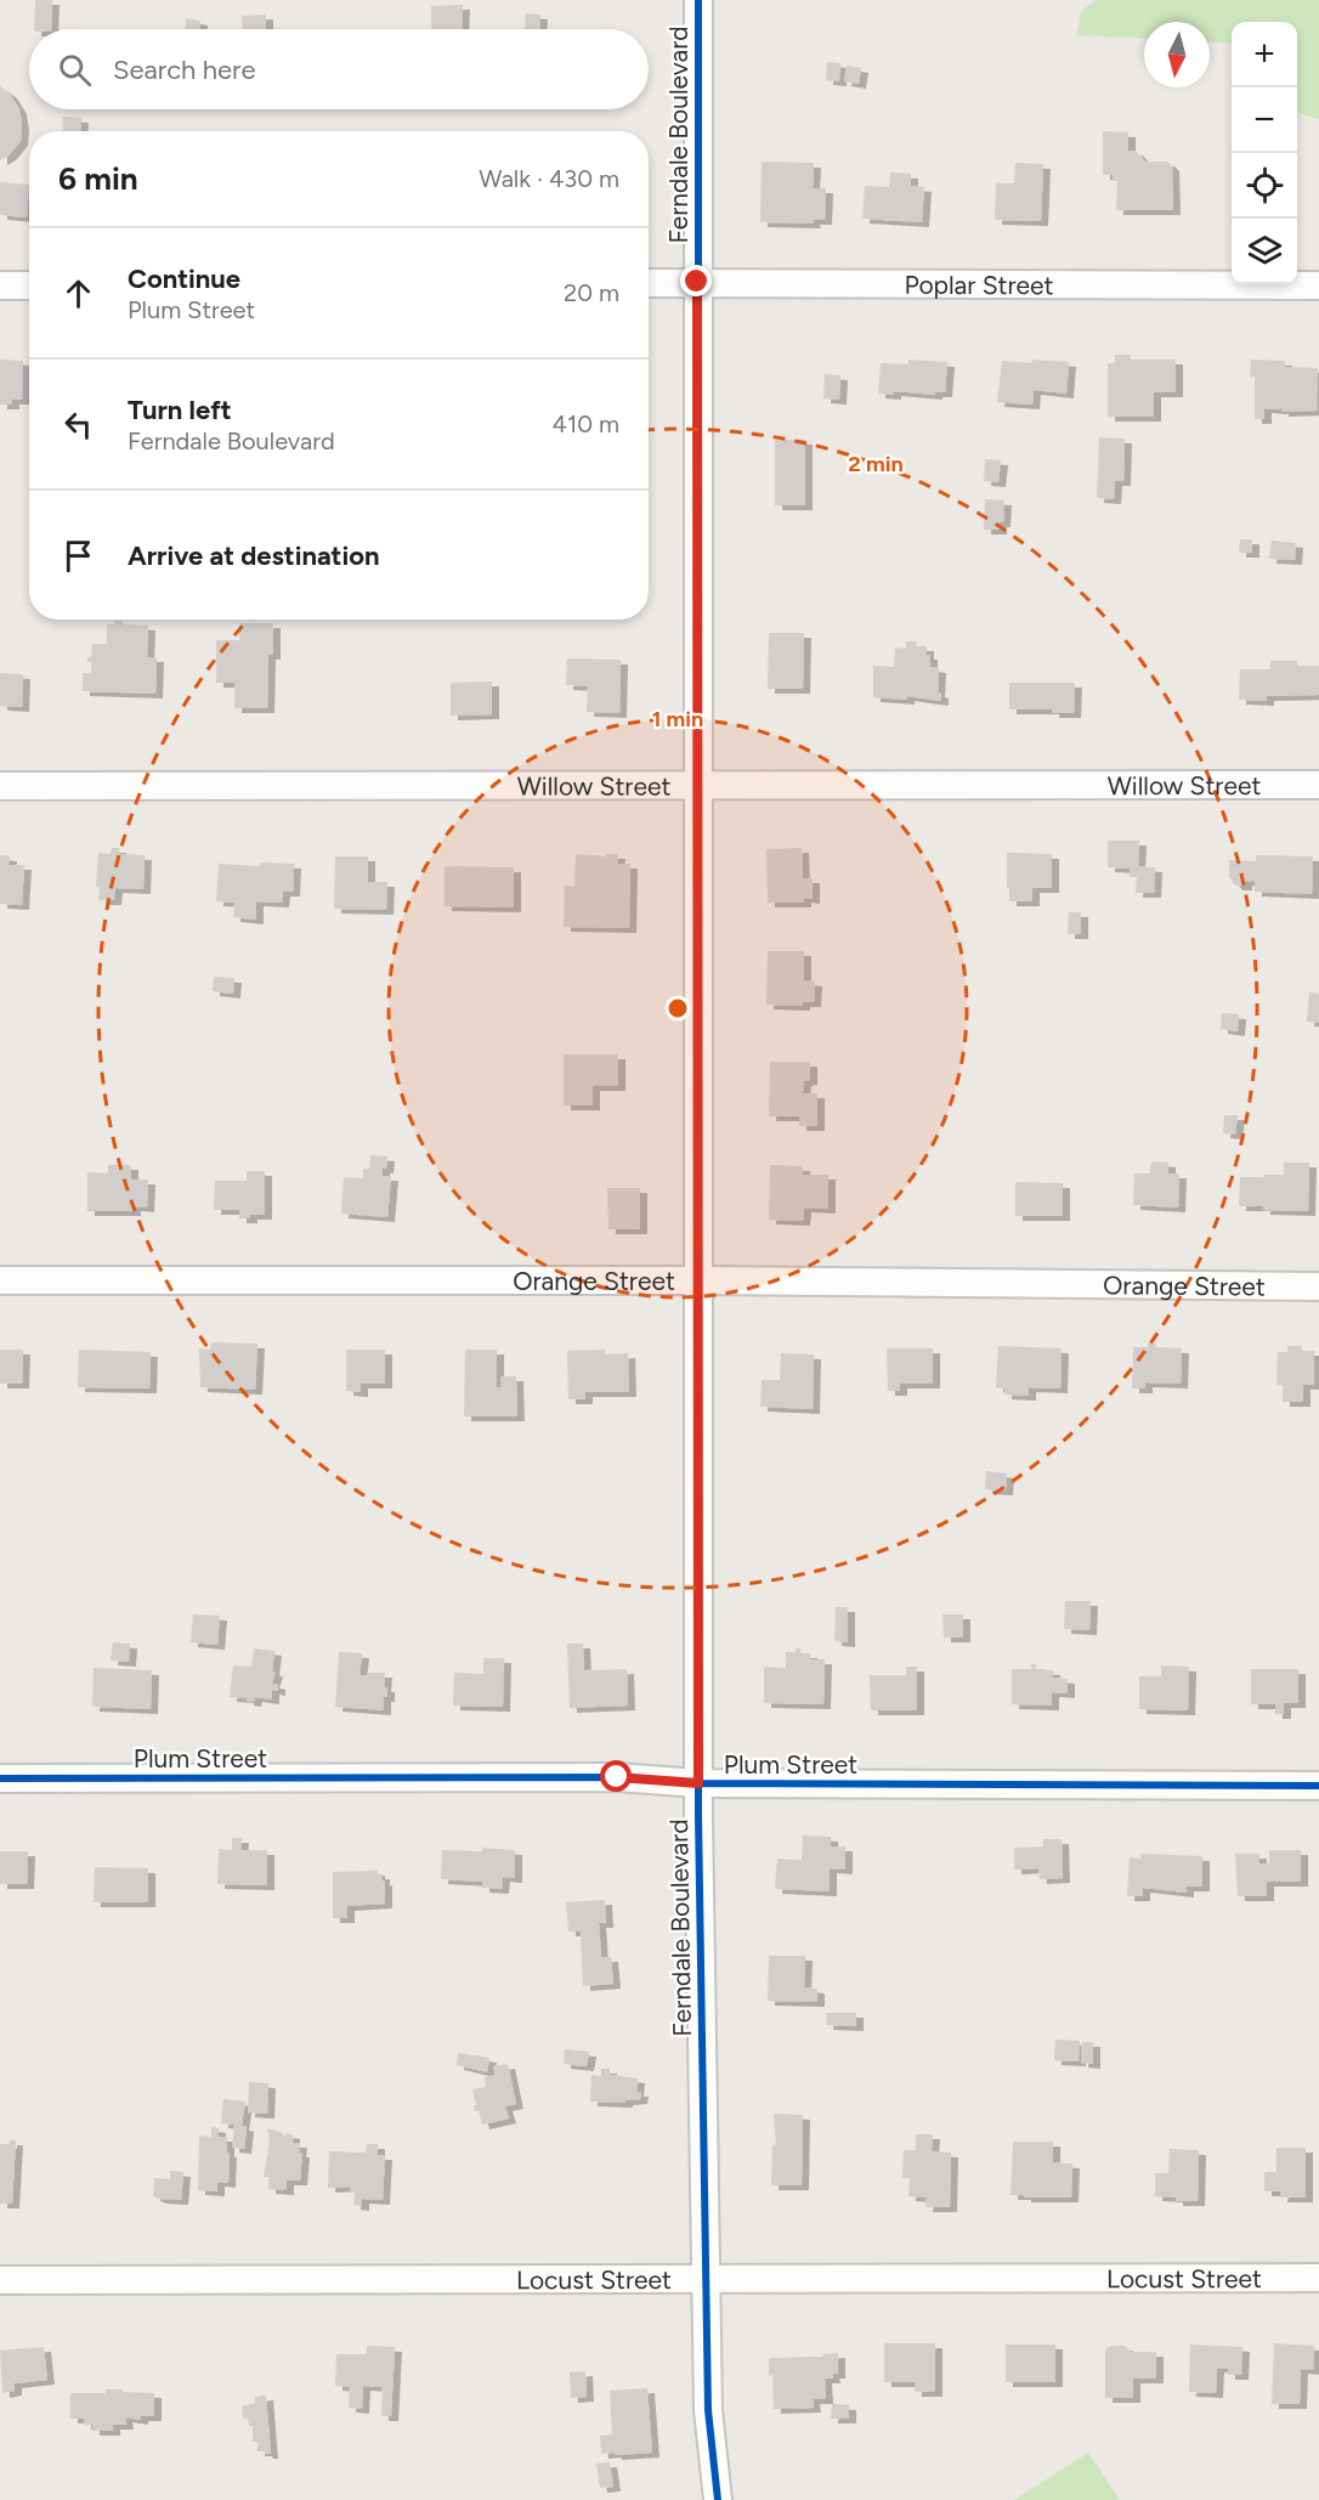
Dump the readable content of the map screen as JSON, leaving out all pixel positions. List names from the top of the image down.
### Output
{
  "streets": {
    "street": [
      "Ferndale Boulevard",
      "Poplar Street",
      "Willow Street",
      "Orange Street",
      "Plum Street",
      "Locust Street"
    ]
  },
  "crossings": [
    ["Ferndale Boulevard", "Poplar Street"],
    ["Ferndale Boulevard", "Willow Street"],
    ["Ferndale Boulevard", "Orange Street"],
    ["Ferndale Boulevard", "Plum Street"],
    ["Ferndale Boulevard", "Locust Street"]
  ],
  "north": "bottom",
  "page": {
    "map_buttons": ["+", "−"],
    "search": "Search here",
    "heading": ["6 min", "Walk · 430 m"],
    "list": [
      ["Continue", "Plum Street", "20 m"],
      ["Turn left", "Ferndale Boulevard", "410 m"],
      "Arrive at destination"
    ]
  },
  "rings": ["2 min", "1 min"]
}
